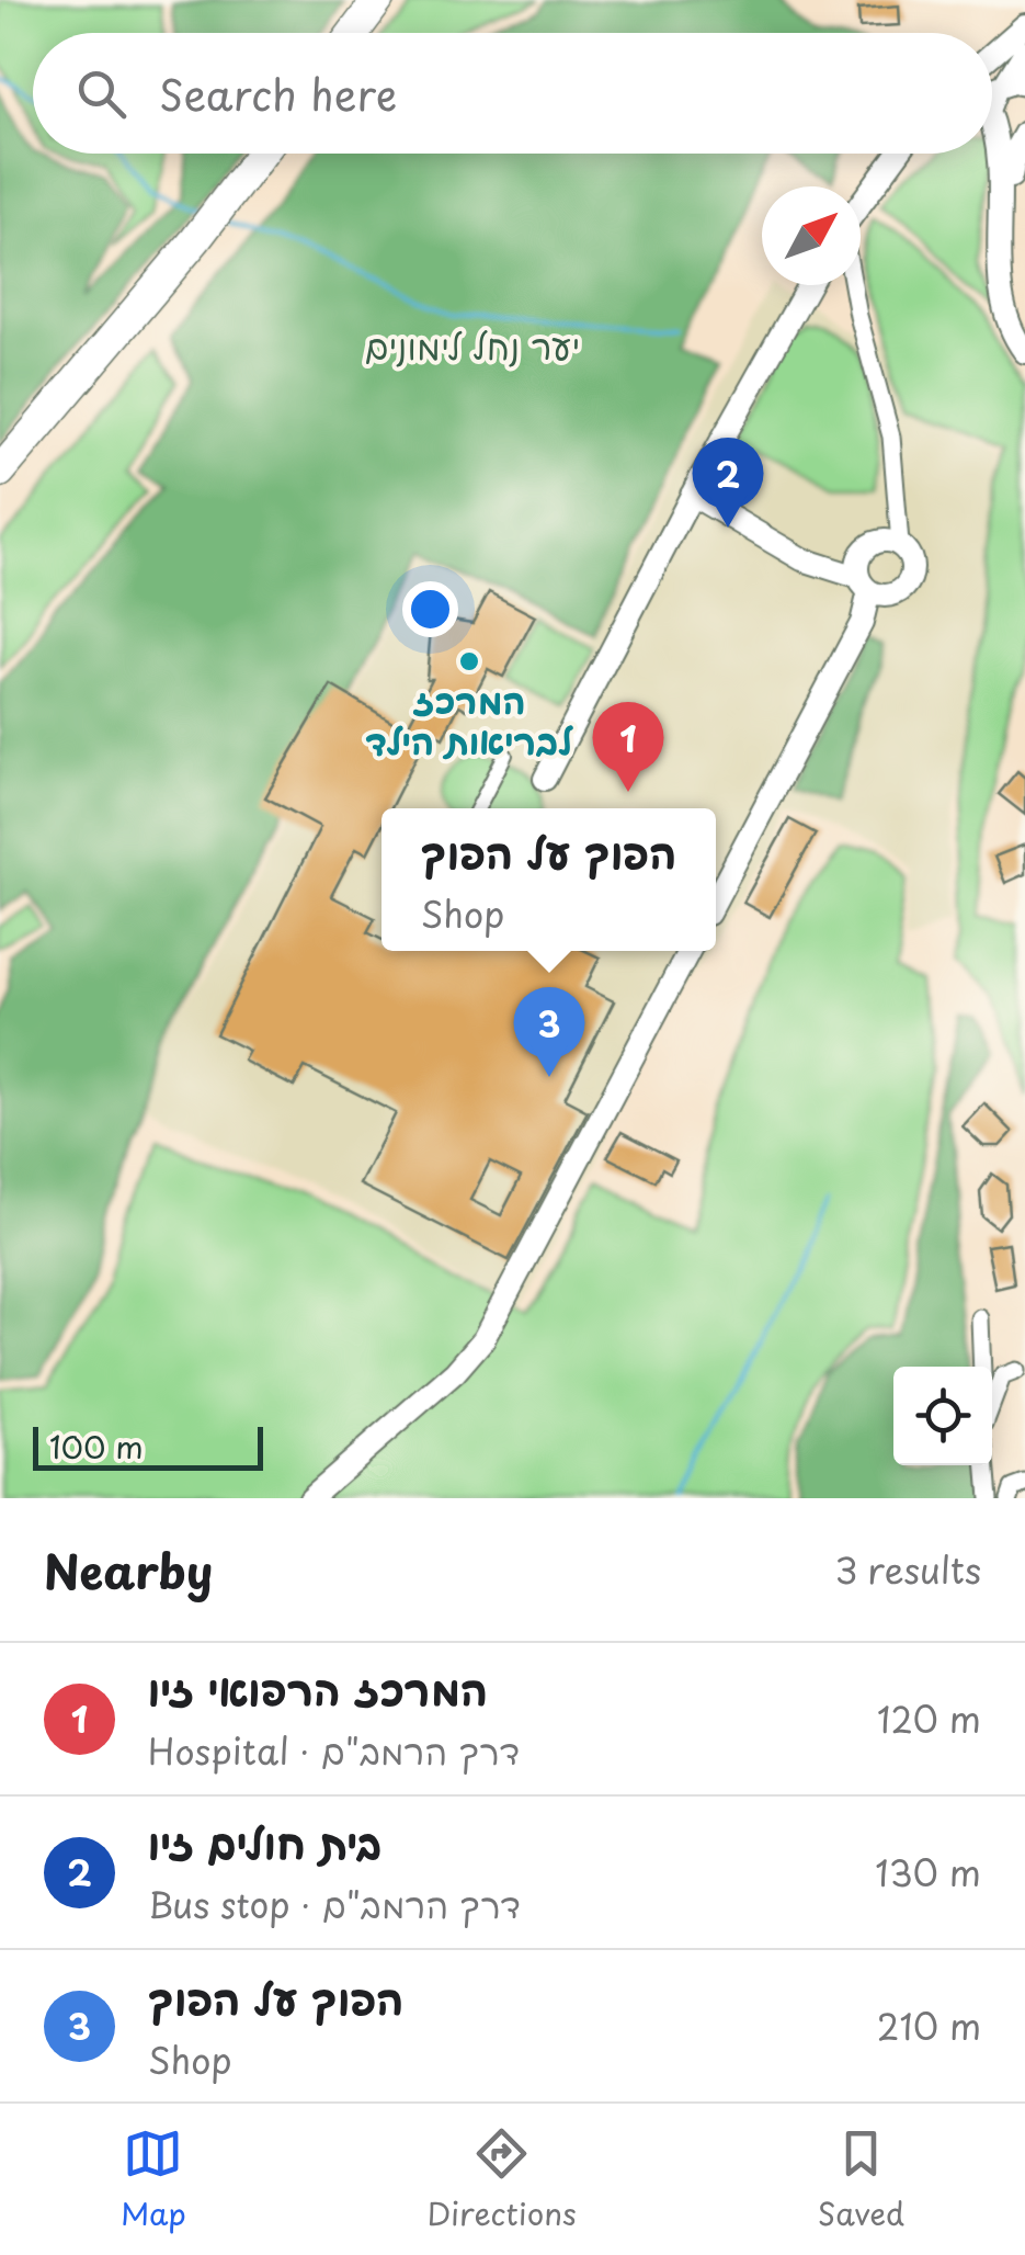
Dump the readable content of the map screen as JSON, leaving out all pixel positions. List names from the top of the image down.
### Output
{
  "parks": ["יער נחל לימונים"],
  "places": ["המרכז לבריאות הילד"],
  "scale_bar": "100 m",
  "north": "top right",
  "page": {
    "search": "Search here",
    "pins": ["2", "1", "3"],
    "popup": ["הפוך על הפוך", "Shop"],
    "scale": "100 m",
    "heading": ["Nearby", "3 results"],
    "list": [
      {
        "mark": "1",
        "name": "המרכז הרפואי זיו",
        "note": "Hospital · דרך הרמב\"ם",
        "value": "120 m"
      },
      {
        "mark": "2",
        "name": "בית חולים זיו",
        "note": "Bus stop · דרך הרמב\"ם",
        "value": "130 m"
      },
      {
        "mark": "3",
        "name": "הפוך על הפוך",
        "note": "Shop",
        "value": "210 m"
      }
    ],
    "nav": ["Map", "Directions", "Saved"]
  }
}
